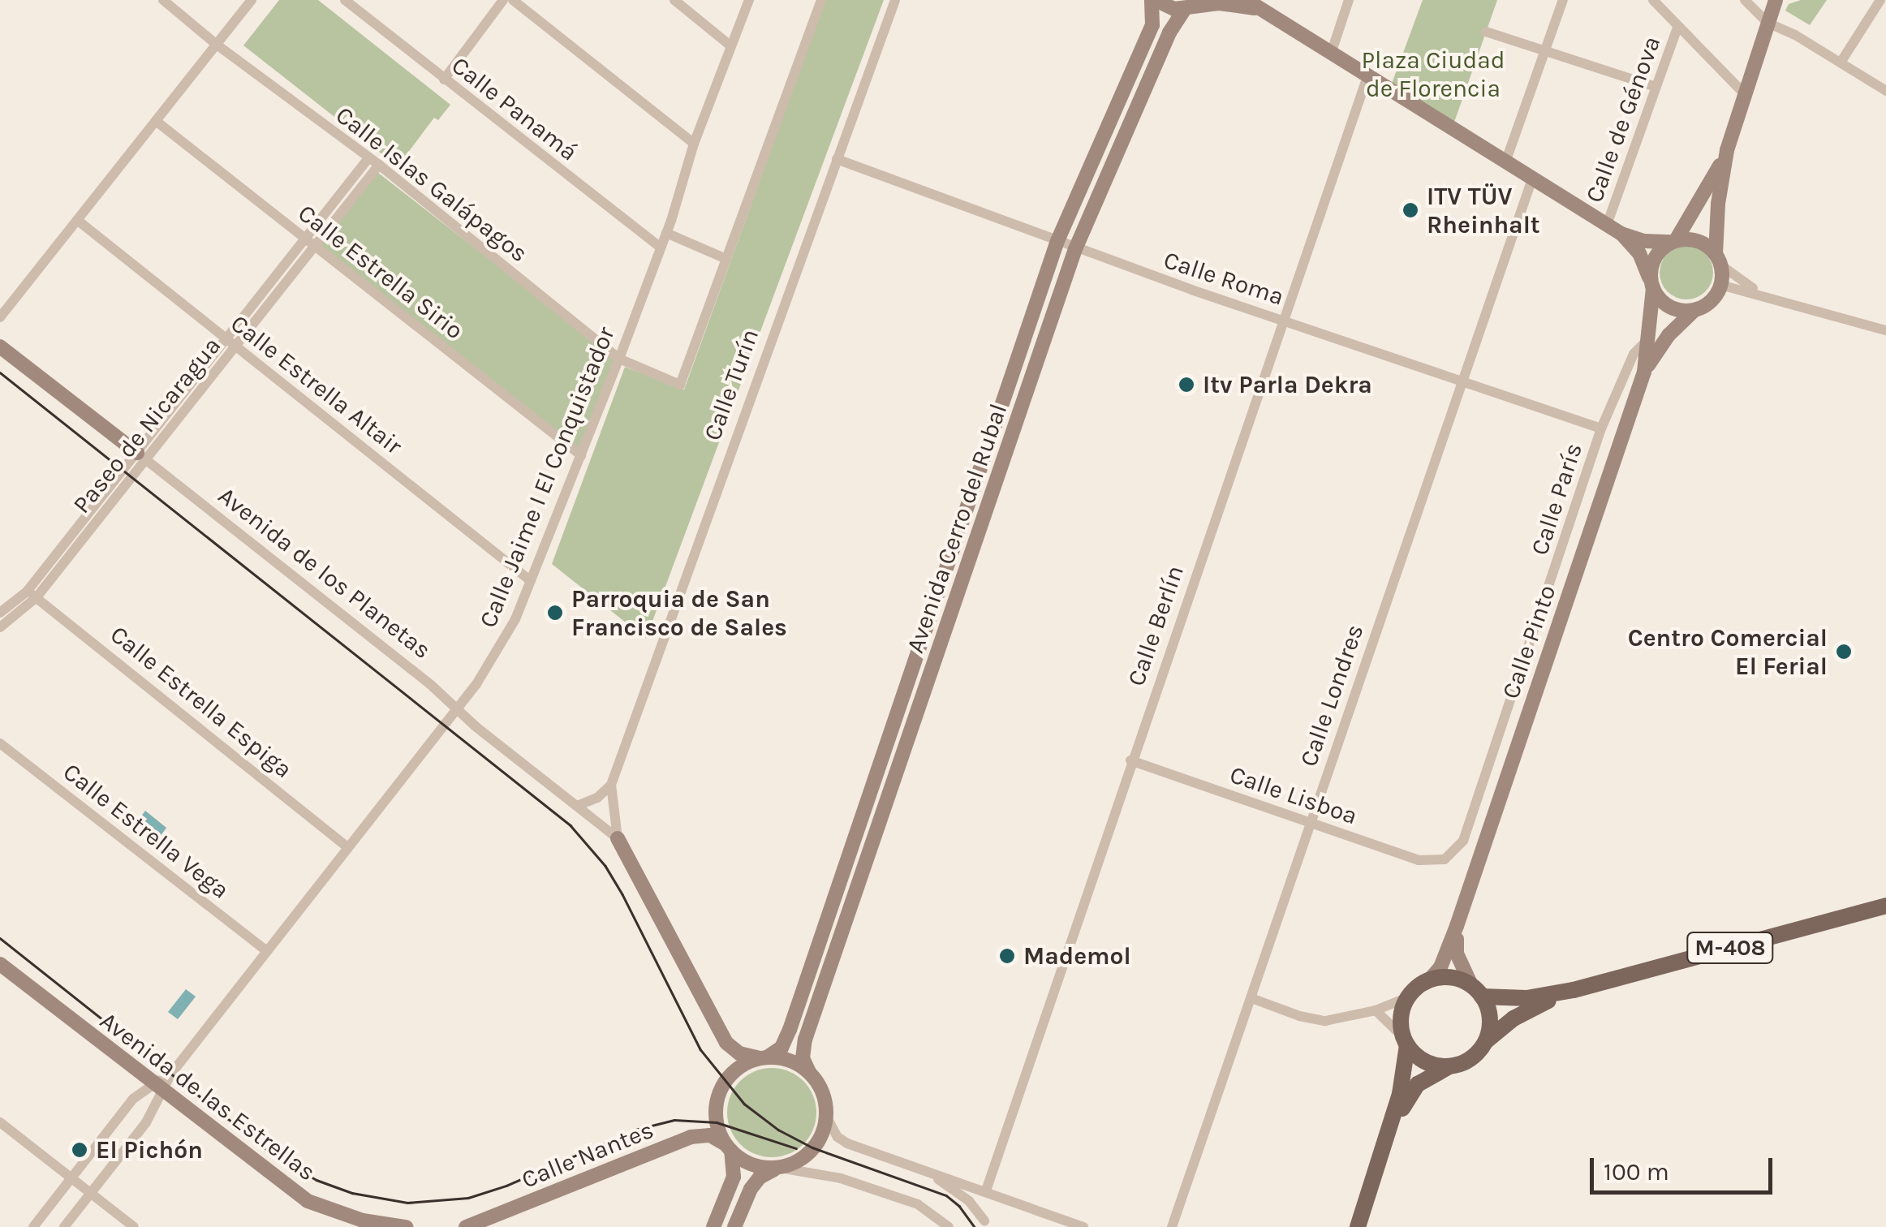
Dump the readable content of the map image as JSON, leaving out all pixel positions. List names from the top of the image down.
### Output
{
  "streets": {
    "main road": ["M-408"],
    "street": [
      "Calle Panamá",
      "Calle de Génova",
      "Calle Islas Galápagos",
      "Calle Estrella Sirio",
      "Calle Roma",
      "Calle Estrella Altair",
      "Calle Turín",
      "Paseo de Nicaragua",
      "Calle Jaime I El Conquistador",
      "Calle París",
      "Avenida Cerro del Rubal",
      "Avenida de los Planetas",
      "Calle Berlín",
      "Calle Pinto",
      "Calle Londres",
      "Calle Estrella Espiga",
      "Calle Lisboa",
      "Calle Estrella Vega",
      "Avenida de las Estrellas",
      "Calle Nantes"
    ]
  },
  "crossings": [
    ["Calle Panamá", "Calle Jaime I El Conquistador"],
    ["Calle Islas Galápagos", "Paseo de Nicaragua"],
    ["Calle Islas Galápagos", "Calle Jaime I El Conquistador"],
    ["Calle Estrella Sirio", "Paseo de Nicaragua"],
    ["Calle Estrella Sirio", "Calle Jaime I El Conquistador"],
    ["Calle Roma", "Calle Turín"],
    ["Calle Roma", "Calle París"],
    ["Calle Roma", "Avenida Cerro del Rubal"],
    ["Calle Roma", "Calle Berlín"],
    ["Calle Roma", "Calle Londres"],
    ["Calle Estrella Altair", "Paseo de Nicaragua"],
    ["Calle Estrella Altair", "Calle Jaime I El Conquistador"],
    ["Calle Turín", "Avenida Cerro del Rubal"],
    ["Calle Turín", "Avenida de los Planetas"],
    ["Calle Turín", "Calle Nantes"],
    ["Paseo de Nicaragua", "Avenida de los Planetas"],
    ["Paseo de Nicaragua", "Calle Estrella Espiga"],
    ["Calle Jaime I El Conquistador", "Avenida de los Planetas"],
    ["Calle Jaime I El Conquistador", "Calle Estrella Espiga"],
    ["Calle Jaime I El Conquistador", "Calle Estrella Vega"],
    ["Calle Jaime I El Conquistador", "Avenida de las Estrellas"],
    ["Calle París", "Calle Pinto"],
    ["Calle París", "Calle Lisboa"],
    ["Avenida Cerro del Rubal", "Calle Nantes"],
    ["Calle Berlín", "Calle Lisboa"],
    ["Calle Pinto", "M-408"],
    ["Calle Londres", "Calle Lisboa"]
  ],
  "parks": ["Plaza Ciudad de Florencia"],
  "places": [
    "ITV TÜV Rheinhalt",
    "Itv Parla Dekra",
    "Parroquia de San Francisco de Sales",
    "Centro Comercial El Ferial",
    "Mademol",
    "El Pichón"
  ],
  "scale_bar": "100 m"
}
